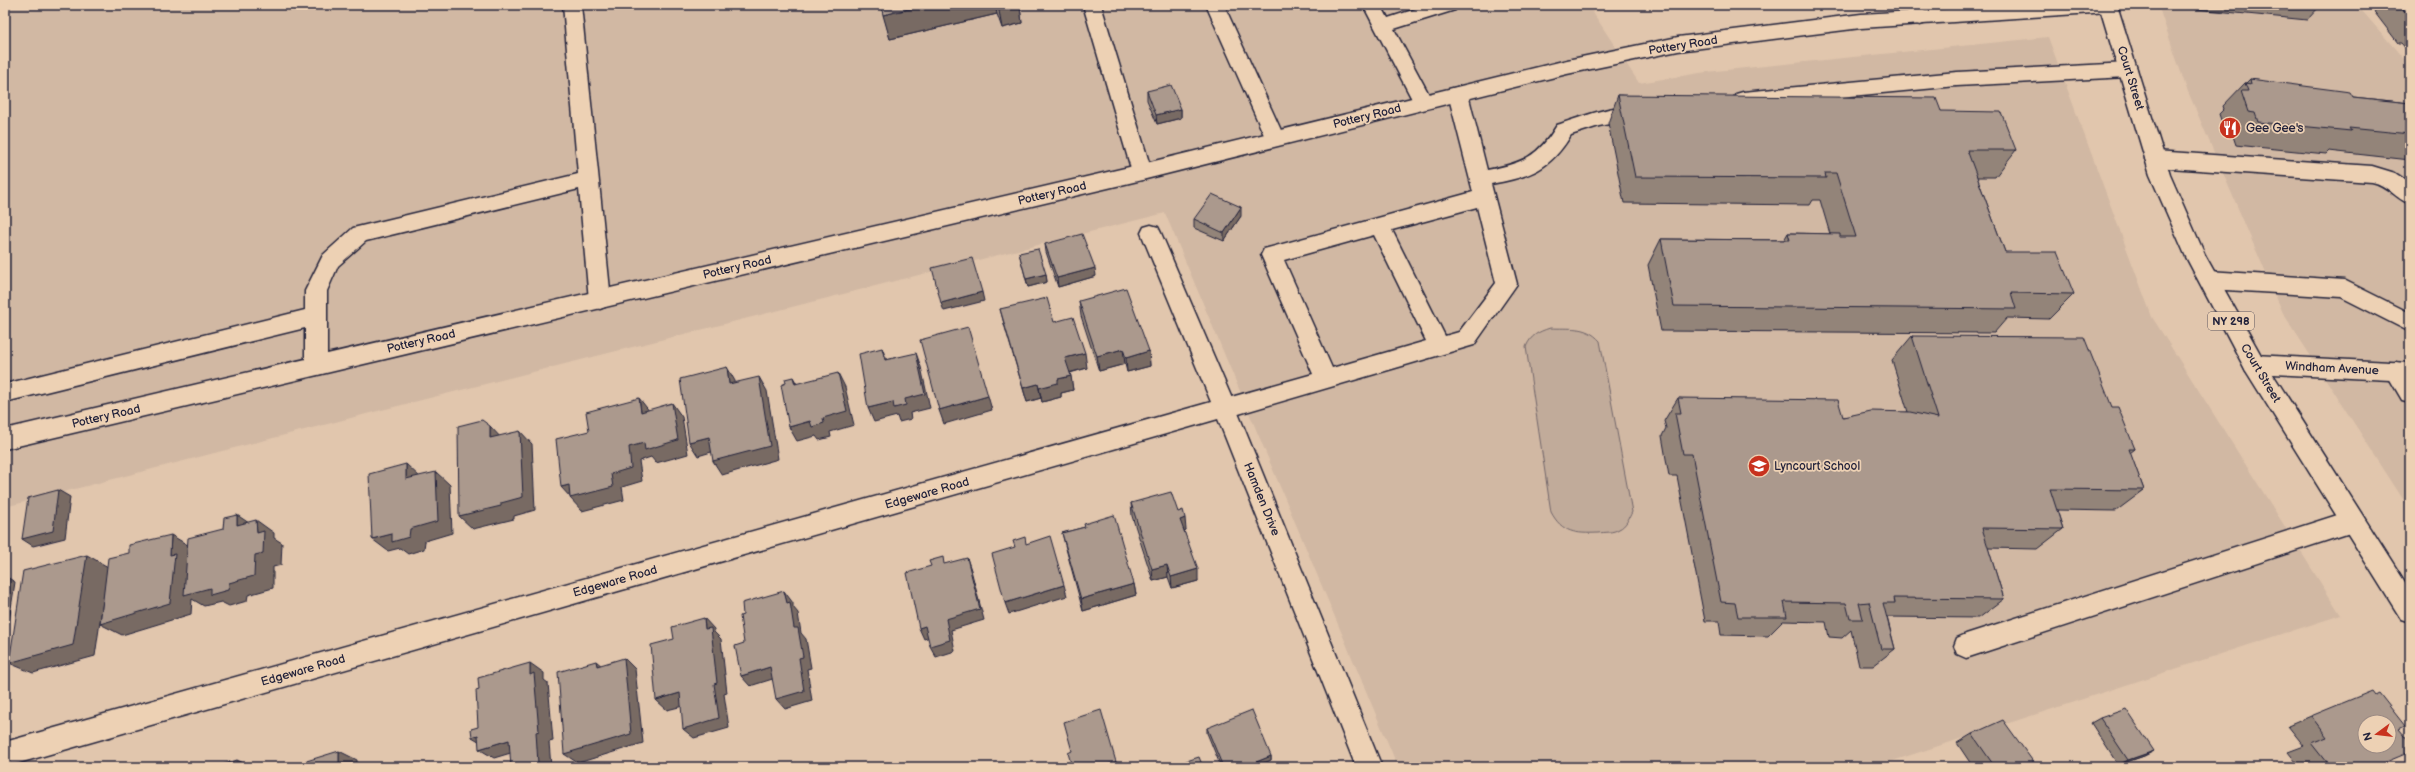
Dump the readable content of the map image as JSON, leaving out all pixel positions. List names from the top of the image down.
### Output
{
  "streets": {
    "street": [
      "Pottery Road",
      "Court Street",
      "NY 298",
      "Windham Avenue",
      "Edgeware Road",
      "Hamden Drive"
    ]
  },
  "crossings": [
    ["Pottery Road", "Court Street"],
    ["Court Street", "Windham Avenue"],
    ["Edgeware Road", "Hamden Drive"]
  ],
  "places": {
    "restaurant": ["Gee Gee's"],
    "school or university": ["Lyncourt School"]
  },
  "north": "left"
}
